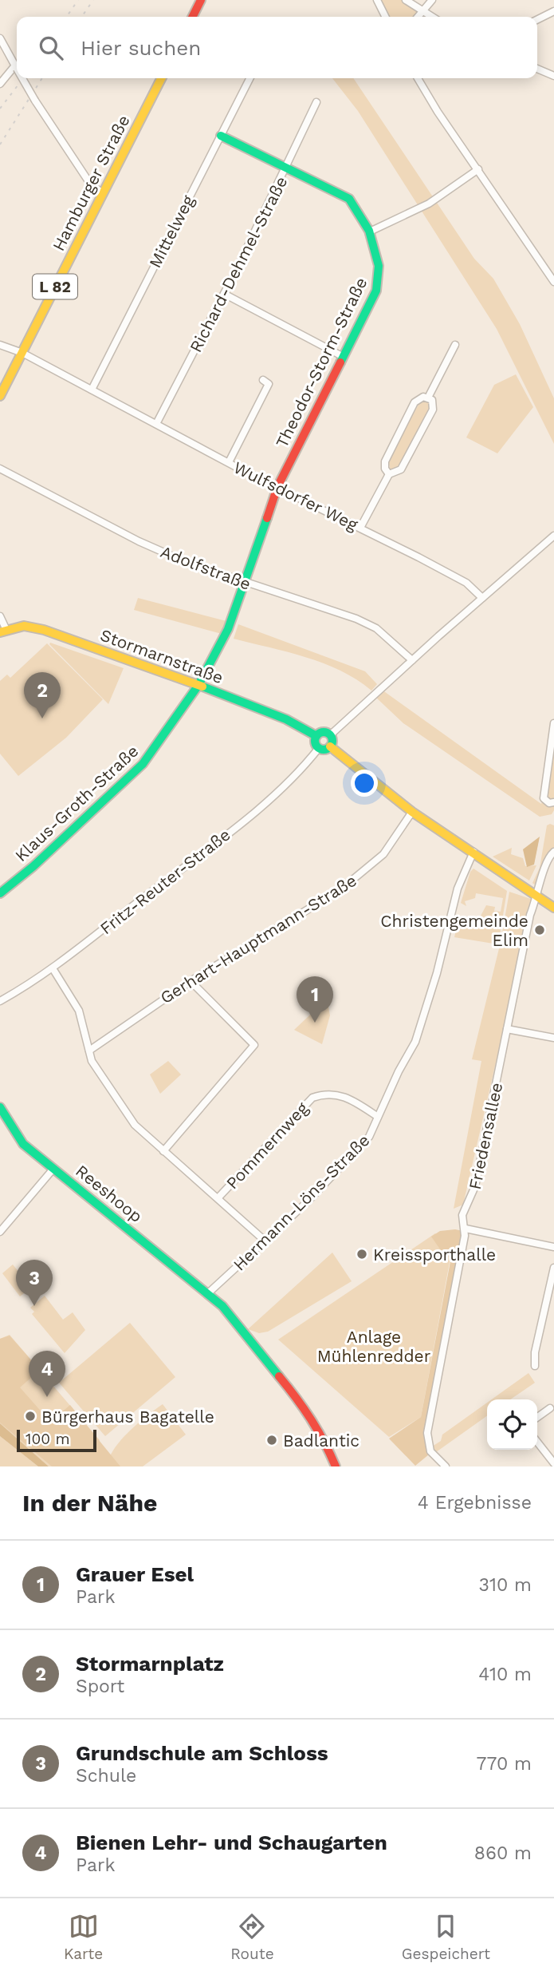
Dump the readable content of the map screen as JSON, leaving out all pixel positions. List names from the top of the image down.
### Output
{
  "streets": {
    "street": [
      "Hamburger Straße",
      "Mittelweg",
      "Richard-Dehmel-Straße",
      "L 82",
      "Theodor-Storm-Straße",
      "Wulfsdorfer Weg",
      "Adolfstraße",
      "Stormarnstraße",
      "Klaus-Groth-Straße",
      "Fritz-Reuter-Straße",
      "Gerhart-Hauptmann-Straße",
      "Friedensallee",
      "Pommernweg",
      "Reeshoop",
      "Hermann-Löns-Straße"
    ]
  },
  "crossings": [
    ["Hamburger Straße", "Wulfsdorfer Weg"],
    ["Mittelweg", "Theodor-Storm-Straße"],
    ["Mittelweg", "Wulfsdorfer Weg"],
    ["Richard-Dehmel-Straße", "Theodor-Storm-Straße"],
    ["Richard-Dehmel-Straße", "Wulfsdorfer Weg"],
    ["Theodor-Storm-Straße", "Wulfsdorfer Weg"],
    ["Theodor-Storm-Straße", "Klaus-Groth-Straße"],
    ["Wulfsdorfer Weg", "Klaus-Groth-Straße"],
    ["Adolfstraße", "Klaus-Groth-Straße"],
    ["Stormarnstraße", "Klaus-Groth-Straße"],
    ["Stormarnstraße", "Fritz-Reuter-Straße"],
    ["Pommernweg", "Hermann-Löns-Straße"],
    ["Reeshoop", "Hermann-Löns-Straße"]
  ],
  "parks": ["Anlage Mühlenredder"],
  "places": [
    "Christengemeinde Elim",
    "Kreissporthalle",
    "Bürgerhaus Bagatelle",
    "Badlantic"
  ],
  "scale_bar": "100 m",
  "page": {
    "search": "Hier suchen",
    "pins": [
      "2",
      "1",
      "3",
      "4"
    ],
    "scale": "100 m",
    "heading": ["In der Nähe", "4 Ergebnisse"],
    "list": [
      {
        "mark": "1",
        "name": "Grauer Esel",
        "note": "Park",
        "value": "310 m"
      },
      {
        "mark": "2",
        "name": "Stormarnplatz",
        "note": "Sport",
        "value": "410 m"
      },
      {
        "mark": "3",
        "name": "Grundschule am Schloss",
        "note": "Schule",
        "value": "770 m"
      },
      {
        "mark": "4",
        "name": "Bienen Lehr- und Schaugarten",
        "note": "Park",
        "value": "860 m"
      }
    ],
    "nav": ["Karte", "Route", "Gespeichert"]
  }
}
